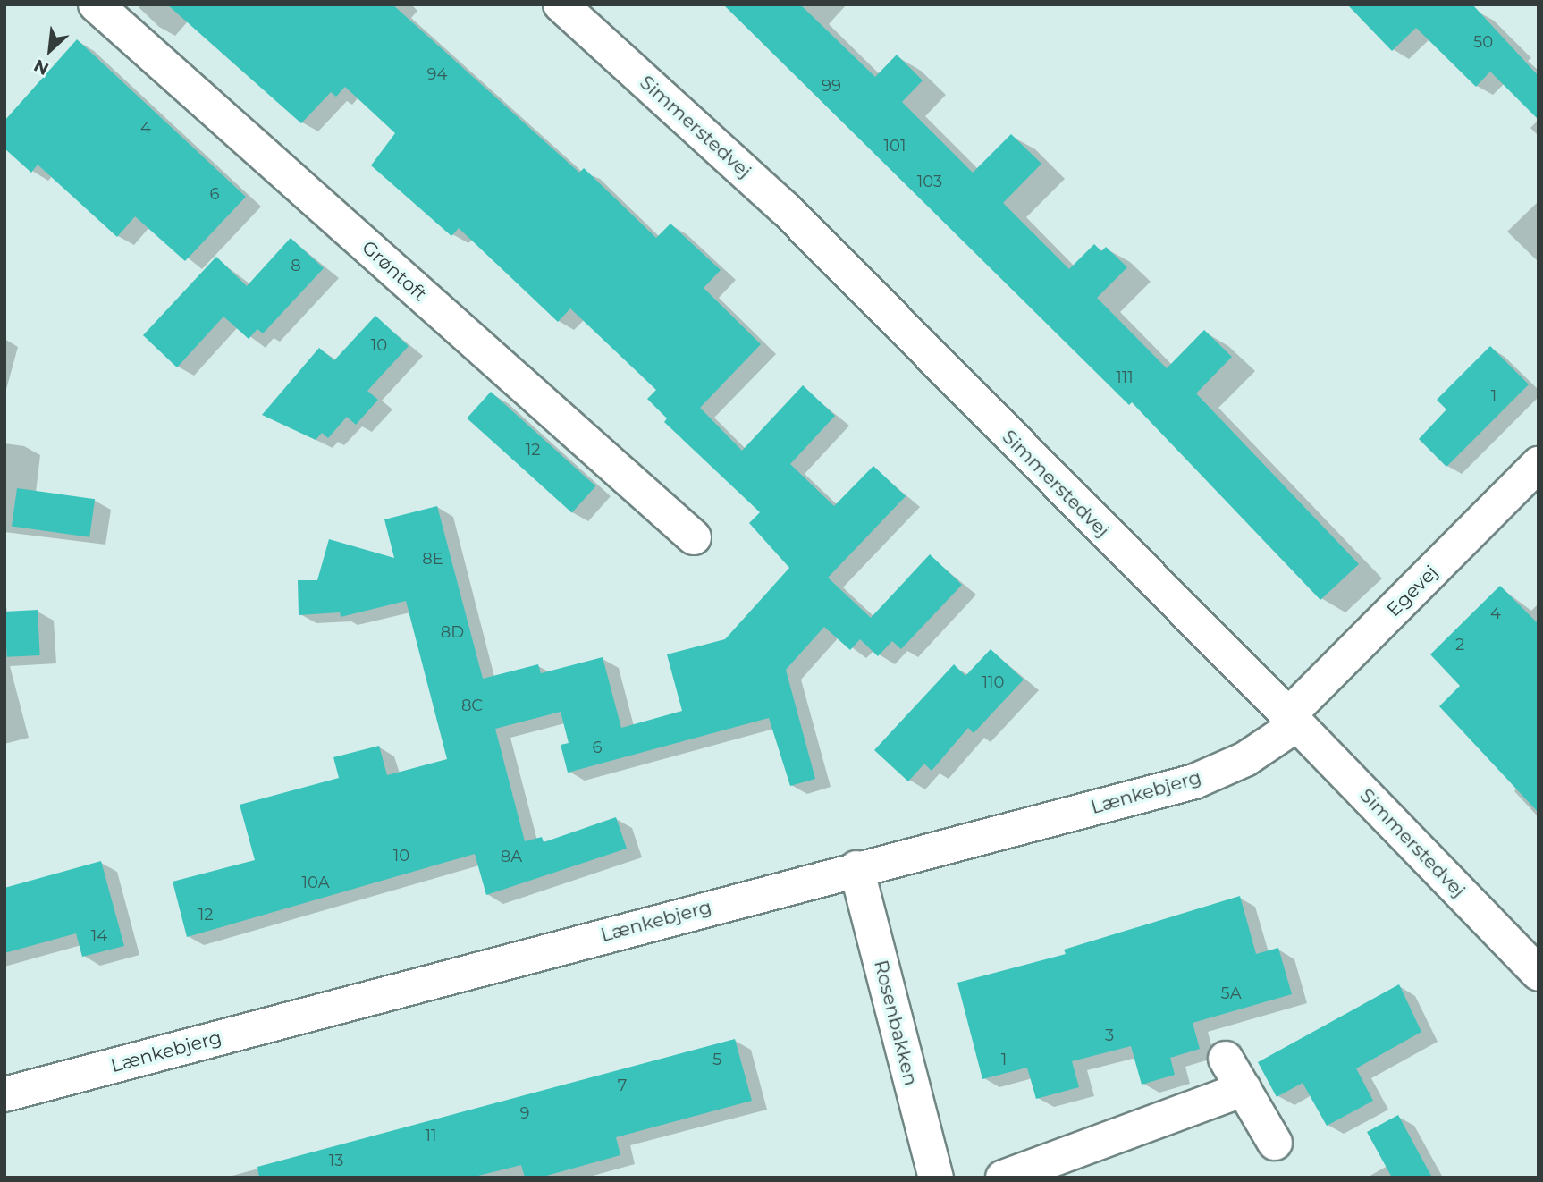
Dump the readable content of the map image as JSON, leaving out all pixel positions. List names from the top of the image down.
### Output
{
  "streets": {
    "street": [
      "Simmerstedvej",
      "Grøntoft",
      "Egevej",
      "Lænkebjerg",
      "Rosenbakken"
    ]
  },
  "crossings": [
    ["Simmerstedvej", "Egevej"],
    ["Simmerstedvej", "Lænkebjerg"],
    ["Egevej", "Lænkebjerg"],
    ["Lænkebjerg", "Rosenbakken"]
  ],
  "house_numbers": [
    "50",
    "94",
    "99",
    "4",
    "101",
    "103",
    "6",
    "8",
    "10",
    "111",
    "1",
    "12",
    "8E",
    "4",
    "8D",
    "2",
    "110",
    "8C",
    "6",
    "10",
    "8A",
    "10A",
    "12",
    "14",
    "5A",
    "3",
    "5",
    "1",
    "7",
    "9",
    "11",
    "13"
  ],
  "north": "bottom left"
}
